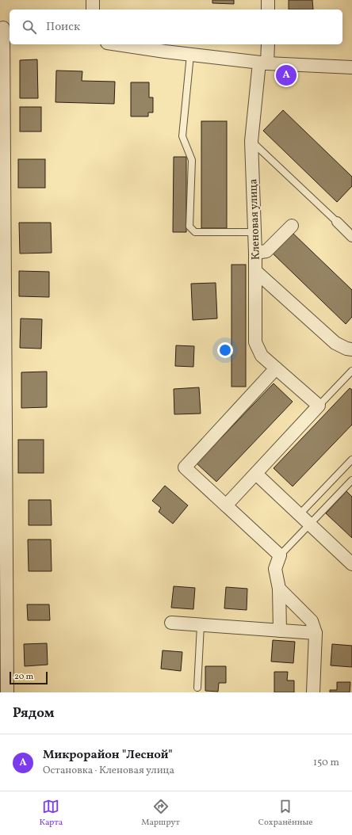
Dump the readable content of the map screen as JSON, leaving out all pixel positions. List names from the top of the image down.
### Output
{
  "streets": {
    "street": ["Кленовая улица"]
  },
  "scale_bar": "20 m",
  "page": {
    "search": "Поиск",
    "pins": "A",
    "scale": "20 m",
    "heading": "Рядом",
    "list": [
      {
        "mark": "A",
        "name": "Микрорайон \"Лесной\"",
        "note": "Остановка · Кленовая улица",
        "value": "150 m"
      }
    ],
    "nav": ["Карта", "Маршрут", "Сохранённые"]
  }
}
